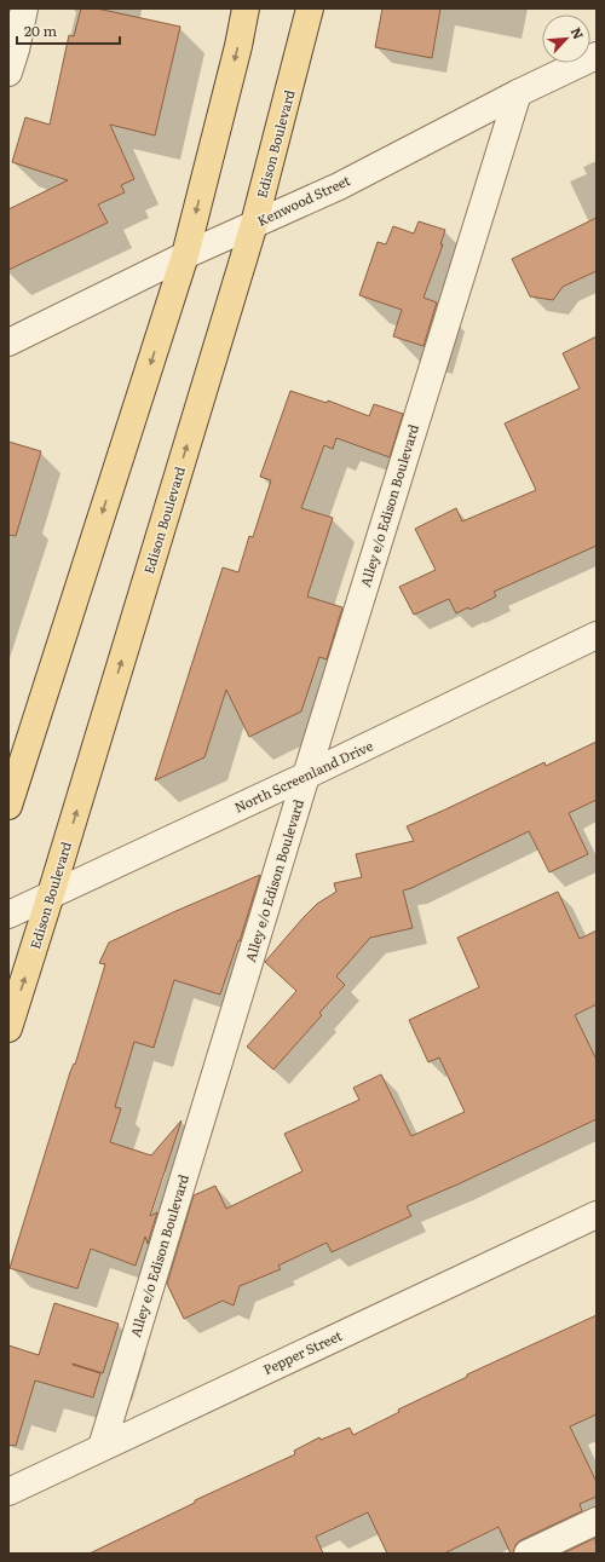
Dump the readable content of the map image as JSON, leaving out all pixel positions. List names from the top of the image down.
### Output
{
  "streets": {
    "main road": ["Edison Boulevard"],
    "street": [
      "Kenwood Street",
      "Alley e/o Edison Boulevard",
      "North Screenland Drive",
      "Pepper Street"
    ]
  },
  "crossings": [
    ["Edison Boulevard", "Kenwood Street"],
    ["Edison Boulevard", "North Screenland Drive"],
    ["Kenwood Street", "Alley e/o Edison Boulevard"],
    ["Alley e/o Edison Boulevard", "North Screenland Drive"],
    ["Alley e/o Edison Boulevard", "Pepper Street"]
  ],
  "scale_bar": "20 m",
  "north": "top right"
}
